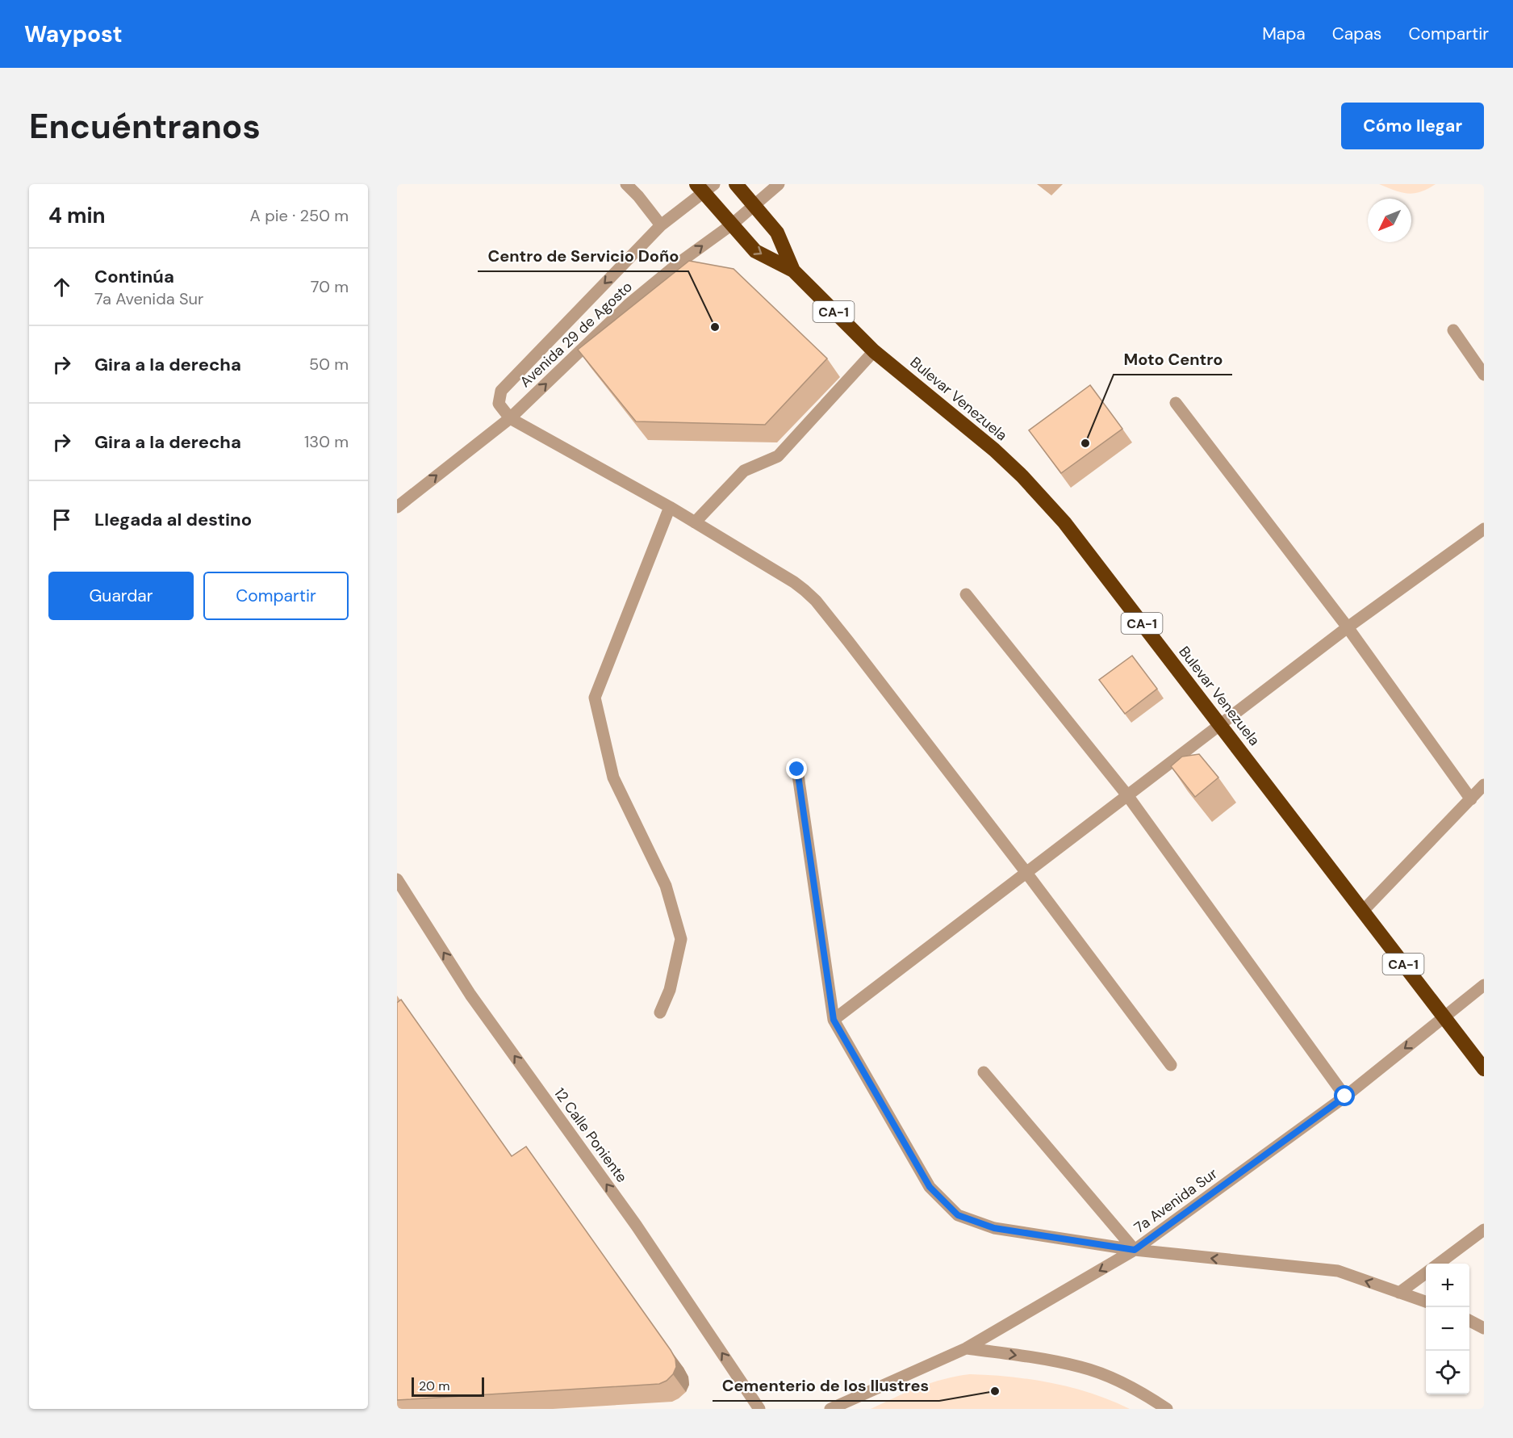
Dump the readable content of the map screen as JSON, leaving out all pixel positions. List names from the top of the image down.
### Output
{
  "streets": {
    "highway": ["CA-1", "Bulevar Venezuela"],
    "street": ["Avenida 29 de Agosto", "12 Calle Poniente", "7a Avenida Sur"]
  },
  "crossings": [
    ["Avenida 29 de Agosto", "Bulevar Venezuela"],
    ["Bulevar Venezuela", "7a Avenida Sur"]
  ],
  "one_way": ["12 Calle Poniente", "7a Avenida Sur"],
  "places": ["Centro de Servicio Doño", "Moto Centro", "Cementerio de los Ilustres"],
  "scale_bar": "20 m",
  "north": "bottom left",
  "page": {
    "header": "Waypost",
    "nav": ["Mapa", "Capas", "Compartir"],
    "buttons": [
      "Cómo llegar",
      ["Guardar", "Compartir"]
    ],
    "title": "Encuéntranos",
    "heading": ["4 min", "A pie · 250 m"],
    "list": [
      ["Continúa", "7a Avenida Sur", "70 m"],
      ["Gira a la derecha", "50 m"],
      ["Gira a la derecha", "130 m"],
      "Llegada al destino"
    ],
    "map_buttons": ["+", "−"],
    "scale": "20 m"
  }
}
